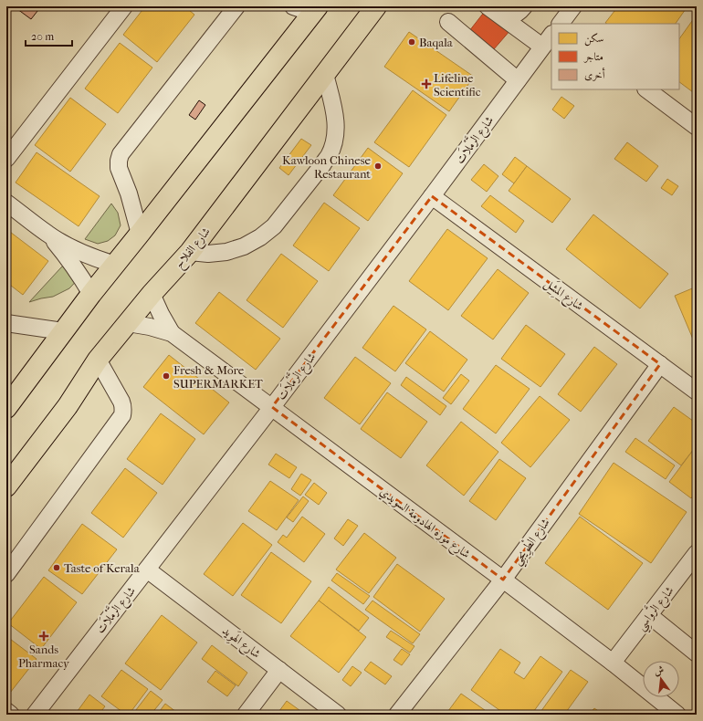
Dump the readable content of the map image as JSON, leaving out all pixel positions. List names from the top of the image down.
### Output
{
  "streets": {
    "main road": ["شارع الفلاح"],
    "street": [
      "شارع الرَّمْلاَت",
      "شارع المِشَل",
      "شارع موزه الهادومة السويدي",
      "شارع الطْوِيجِي",
      "شارع الرَّواسِي",
      "شارع الهَوِيد"
    ]
  },
  "crossings": [
    ["شارع الرَّمْلاَت", "شارع المِشَل"],
    ["شارع الرَّمْلاَت", "شارع موزه الهادومة السويدي"],
    ["شارع الرَّمْلاَت", "شارع الهَوِيد"],
    ["شارع الفلاح", "شارع موزه الهادومة السويدي"],
    ["شارع المِشَل", "شارع الطْوِيجِي"],
    ["شارع موزه الهادومة السويدي", "شارع الطْوِيجِي"],
    ["شارع موزه الهادومة السويدي", "شارع الرَّواسِي"]
  ],
  "places": {
    "other": [
      "Baqala",
      "Kawloon Chinese Restaurant",
      "Fresh & More SUPERMARKET",
      "Taste of Kerala"
    ],
    "health": ["Lifeline Scientific", "Sands Pharmacy"]
  },
  "legend": ["سكن", "متاجر", "أخرى"],
  "scale_bar": "20 m",
  "north": "top"
}
